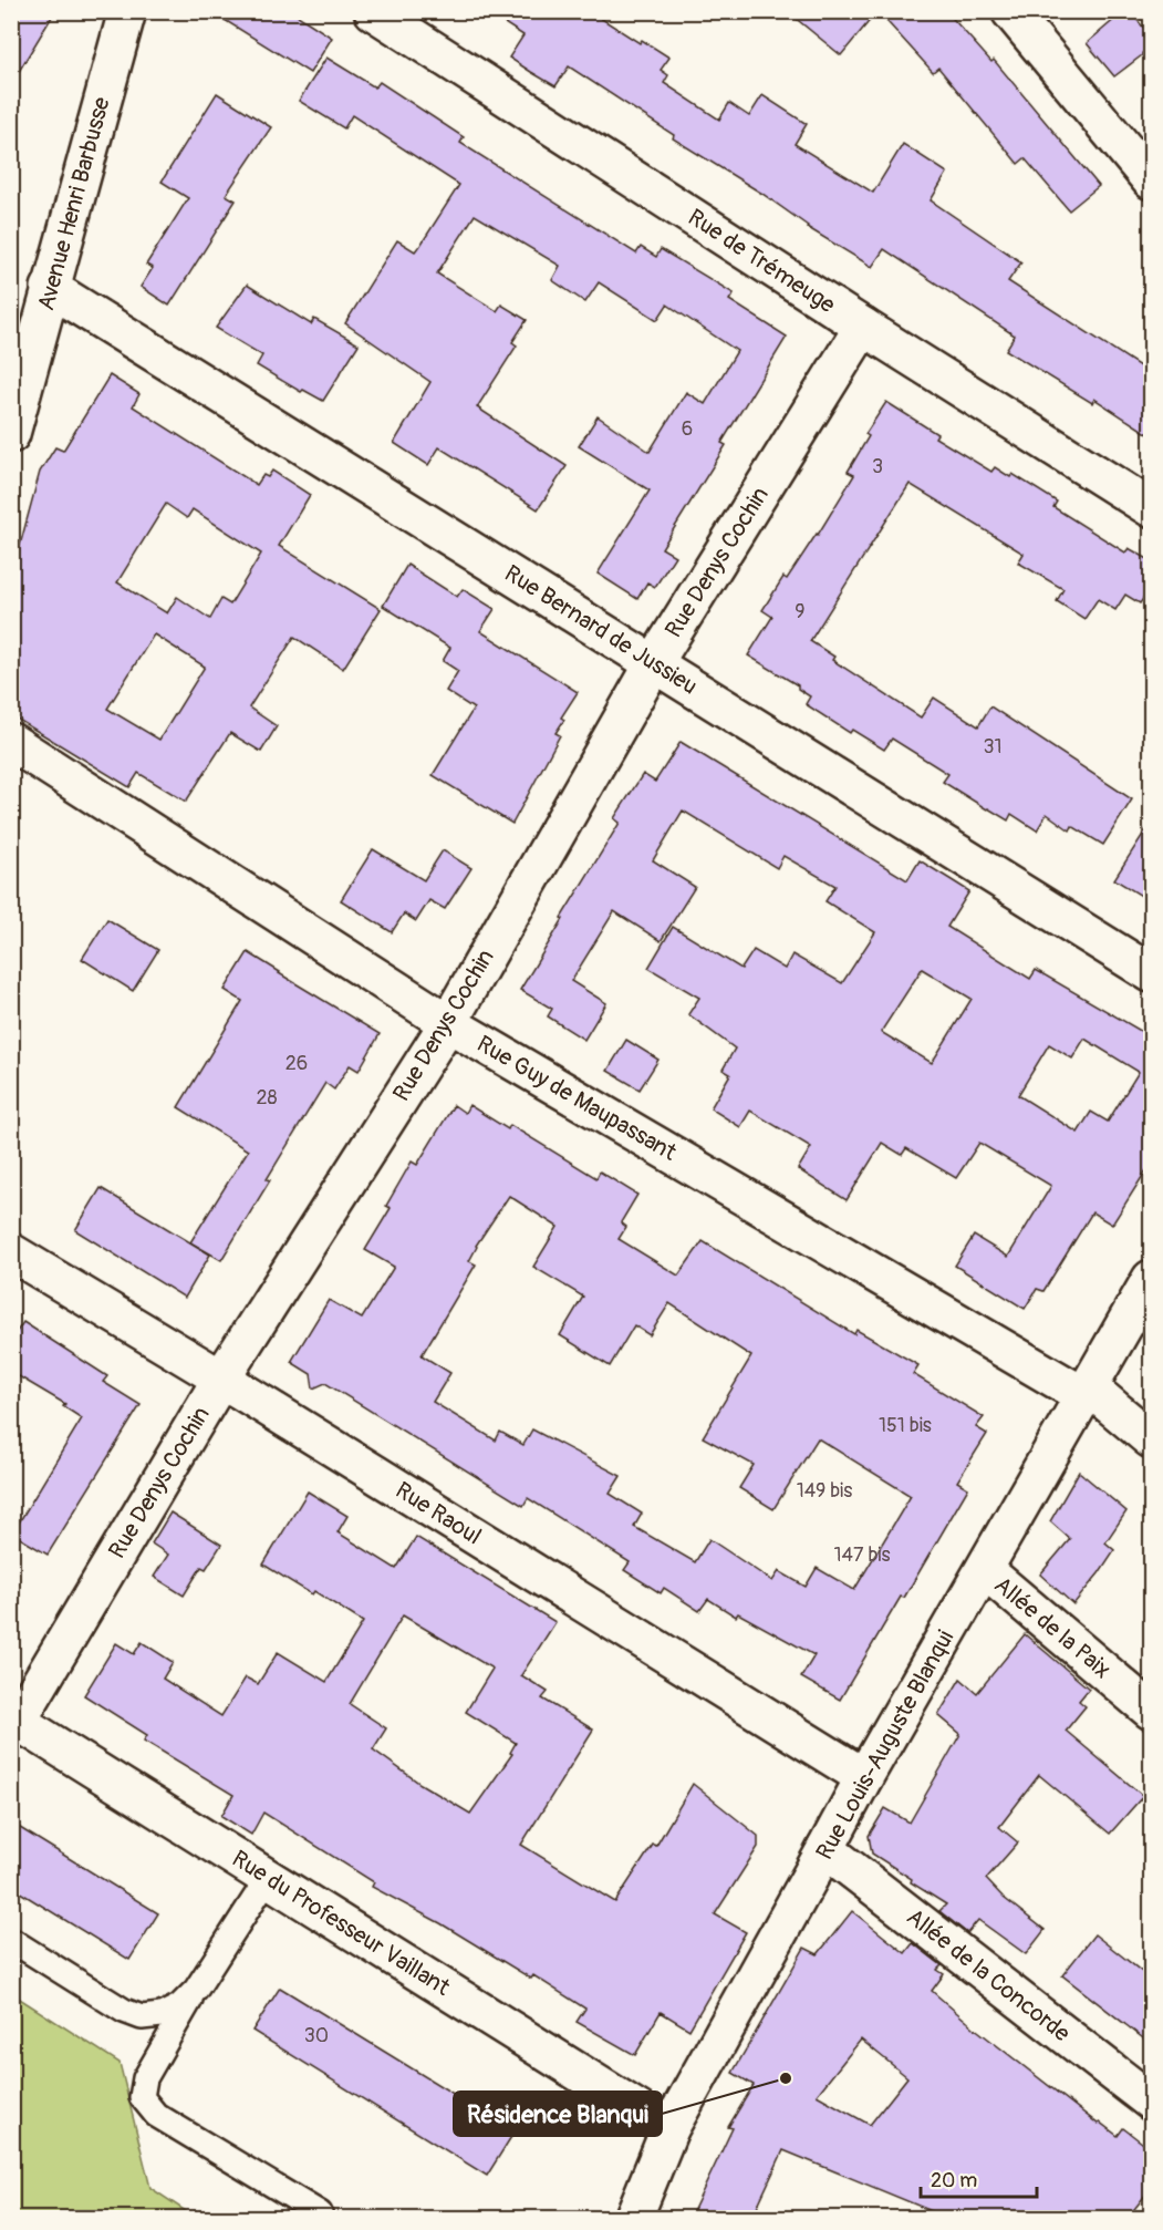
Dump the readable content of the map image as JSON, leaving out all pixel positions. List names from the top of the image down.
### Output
{
  "streets": {
    "street": [
      "Avenue Henri Barbusse",
      "Rue de Trémeuge",
      "Rue Denys Cochin",
      "Rue Bernard de Jussieu",
      "Rue Guy de Maupassant",
      "Rue Raoul",
      "Allée de la Paix",
      "Rue Louis-Auguste Blanqui",
      "Rue du Professeur Vaillant",
      "Allée de la Concorde"
    ]
  },
  "crossings": [
    ["Avenue Henri Barbusse", "Rue Bernard de Jussieu"],
    ["Rue de Trémeuge", "Rue Denys Cochin"],
    ["Rue Denys Cochin", "Rue Bernard de Jussieu"],
    ["Rue Denys Cochin", "Rue Guy de Maupassant"],
    ["Rue Denys Cochin", "Rue Raoul"],
    ["Rue Denys Cochin", "Rue du Professeur Vaillant"],
    ["Rue Guy de Maupassant", "Rue Louis-Auguste Blanqui"],
    ["Rue Raoul", "Rue Louis-Auguste Blanqui"],
    ["Allée de la Paix", "Rue Louis-Auguste Blanqui"],
    ["Rue Louis-Auguste Blanqui", "Rue du Professeur Vaillant"],
    ["Rue Louis-Auguste Blanqui", "Allée de la Concorde"]
  ],
  "places": ["Résidence Blanqui"],
  "house_numbers": [
    "6",
    "3",
    "9",
    "31",
    "26",
    "28",
    "151 bis",
    "149 bis",
    "147 bis",
    "30"
  ],
  "scale_bar": "20 m"
}
